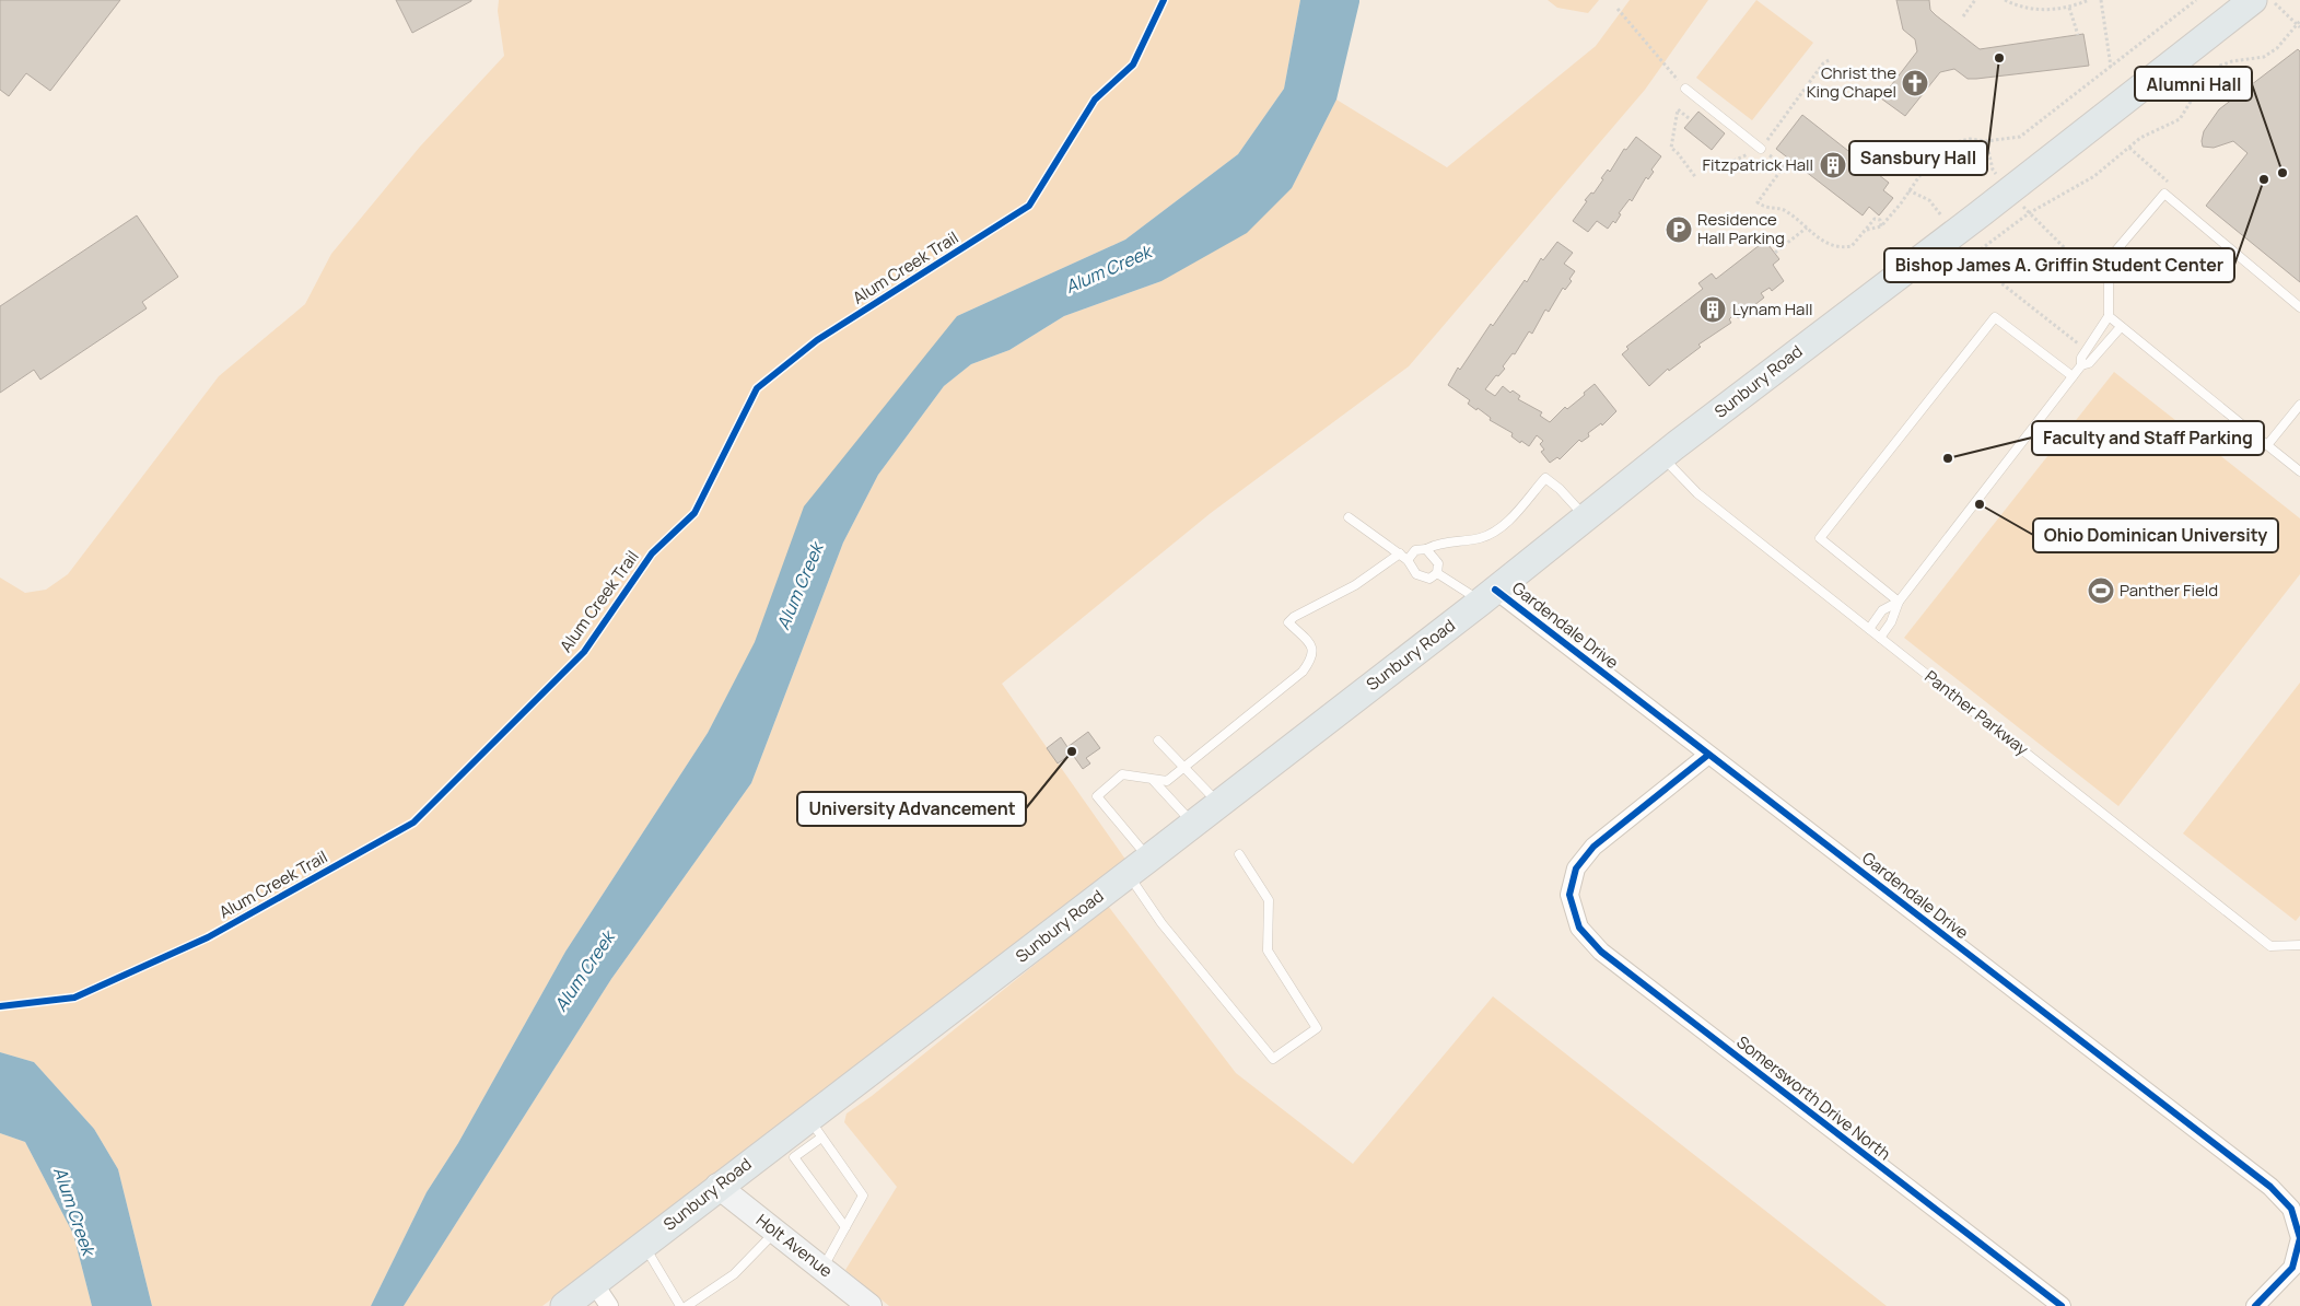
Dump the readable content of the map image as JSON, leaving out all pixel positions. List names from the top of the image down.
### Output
{
  "streets": {
    "main road": ["Sunbury Road"],
    "street": ["Gardendale Drive", "Somersworth Drive North", "Holt Avenue"],
    "lane": ["Panther Parkway"],
    "cycle path": ["Alum Creek Trail"]
  },
  "crossings": [
    ["Sunbury Road", "Gardendale Drive"],
    ["Sunbury Road", "Panther Parkway"],
    ["Sunbury Road", "Holt Avenue"],
    ["Gardendale Drive", "Somersworth Drive North"]
  ],
  "water": ["Alum Creek"],
  "places": {
    "other": [
      "Sansbury Hall",
      "Alumni Hall",
      "Bishop James A. Griffin Student Center",
      "Faculty and Staff Parking",
      "Ohio Dominican University",
      "University Advancement"
    ],
    "church": ["Christ the King Chapel"],
    "building": ["Fitzpatrick Hall", "Lynam Hall"],
    "parking": ["Residence Hall Parking"],
    "sports": ["Panther Field"]
  }
}
